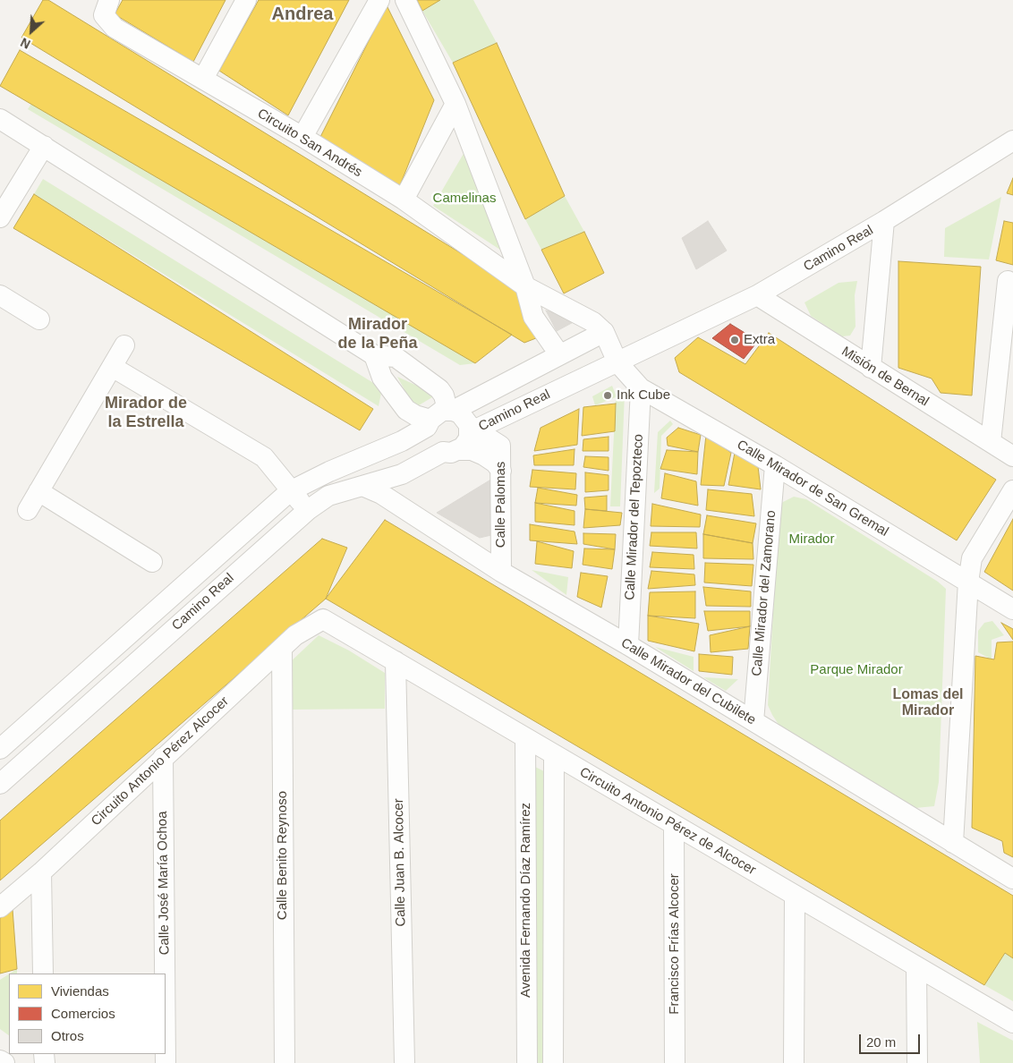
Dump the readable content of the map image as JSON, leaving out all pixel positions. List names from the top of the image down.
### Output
{
  "streets": {
    "street": [
      "Circuito San Andrés",
      "Camino Real",
      "Misión de Bernal",
      "Calle Mirador de San Gremal",
      "Calle Palomas",
      "Calle Mirador del Tepozteco",
      "Calle Mirador del Zamorano",
      "Calle Mirador del Cubilete",
      "Circuito Antonio Pérez Alcocer",
      "Circuito Antonio Pérez de Alcocer",
      "Calle Benito Reynoso",
      "Calle Juan B. Alcocer",
      "Calle José María Ochoa",
      "Avenida Fernando Díaz Ramírez",
      "Francisco Frías Alcocer"
    ]
  },
  "crossings": [
    ["Circuito San Andrés", "Camino Real"],
    ["Circuito San Andrés", "Calle Mirador de San Gremal"],
    ["Camino Real", "Misión de Bernal"],
    ["Camino Real", "Calle Mirador de San Gremal"],
    ["Camino Real", "Calle Palomas"],
    ["Camino Real", "Calle Mirador del Cubilete"],
    ["Calle Mirador de San Gremal", "Calle Mirador del Tepozteco"],
    ["Calle Mirador de San Gremal", "Calle Mirador del Zamorano"],
    ["Calle Palomas", "Calle Mirador del Cubilete"],
    ["Calle Mirador del Tepozteco", "Calle Mirador del Cubilete"],
    ["Calle Mirador del Zamorano", "Calle Mirador del Cubilete"],
    ["Circuito Antonio Pérez Alcocer", "Circuito Antonio Pérez de Alcocer"],
    ["Circuito Antonio Pérez Alcocer", "Calle Benito Reynoso"],
    ["Circuito Antonio Pérez Alcocer", "Calle José María Ochoa"],
    ["Circuito Antonio Pérez de Alcocer", "Calle Juan B. Alcocer"],
    ["Circuito Antonio Pérez de Alcocer", "Avenida Fernando Díaz Ramírez"],
    ["Circuito Antonio Pérez de Alcocer", "Francisco Frías Alcocer"]
  ],
  "districts": [
    "Andrea",
    "Mirador de la Peña",
    "Mirador de la Estrella",
    "Lomas del Mirador"
  ],
  "parks": ["Camelinas", "Mirador", "Parque Mirador"],
  "places": ["Extra", "Ink Cube"],
  "legend": ["Viviendas", "Comercios", "Otros"],
  "scale_bar": "20 m",
  "north": "bottom left"
}
